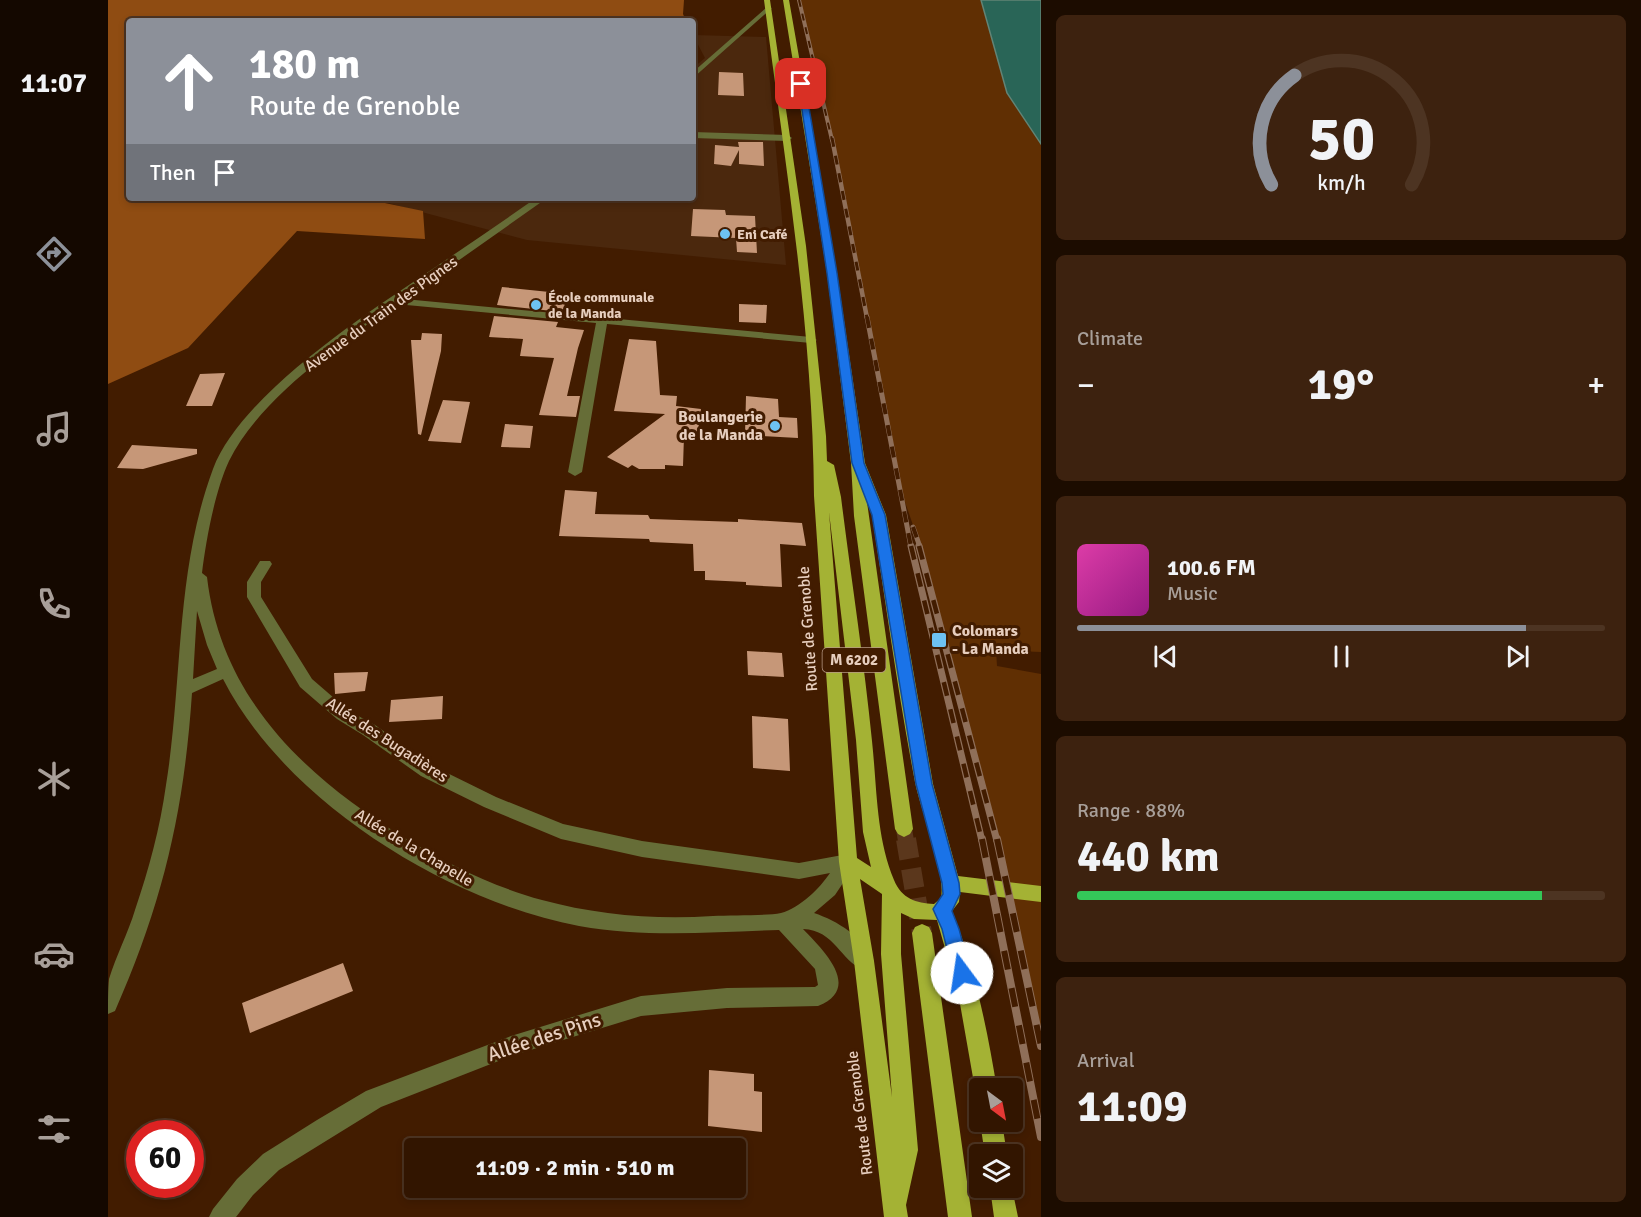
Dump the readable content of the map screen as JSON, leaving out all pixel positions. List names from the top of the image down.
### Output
{
  "streets": {
    "main road": ["Route de Grenoble", "M 6202"],
    "street": [
      "Avenue du Train des Pignes",
      "Allée des Bugadières",
      "Allée de la Chapelle",
      "Allée des Pins"
    ]
  },
  "crossings": [
    ["Avenue du Train des Pignes", "Allée de la Chapelle"],
    ["Route de Grenoble", "M 6202"],
    ["Route de Grenoble", "Allée des Bugadières"],
    ["Route de Grenoble", "Allée de la Chapelle"],
    ["Allée des Bugadières", "Allée de la Chapelle"],
    ["Allée de la Chapelle", "Allée des Pins"]
  ],
  "places": {
    "other": ["Eni Café", "École communale de la Manda", "Boulangerie de la Manda"],
    "transit": ["Colomars - La Manda"]
  },
  "north": "bottom right",
  "page": {
    "tabs": "11:07",
    "turn": ["180 m", "Route de Grenoble"],
    "then": "Then",
    "tile": [
      "Climate",
      ["Range · 88%", "440 km"],
      ["Arrival", "11:09"]
    ],
    "heat": ["−", "19°", "+"],
    "song": ["100.6 FM", "Music"],
    "limit": "60",
    "trip": "11:09 · 2 min · 510 m",
    "gauge": ["50", "km/h"]
  }
}
